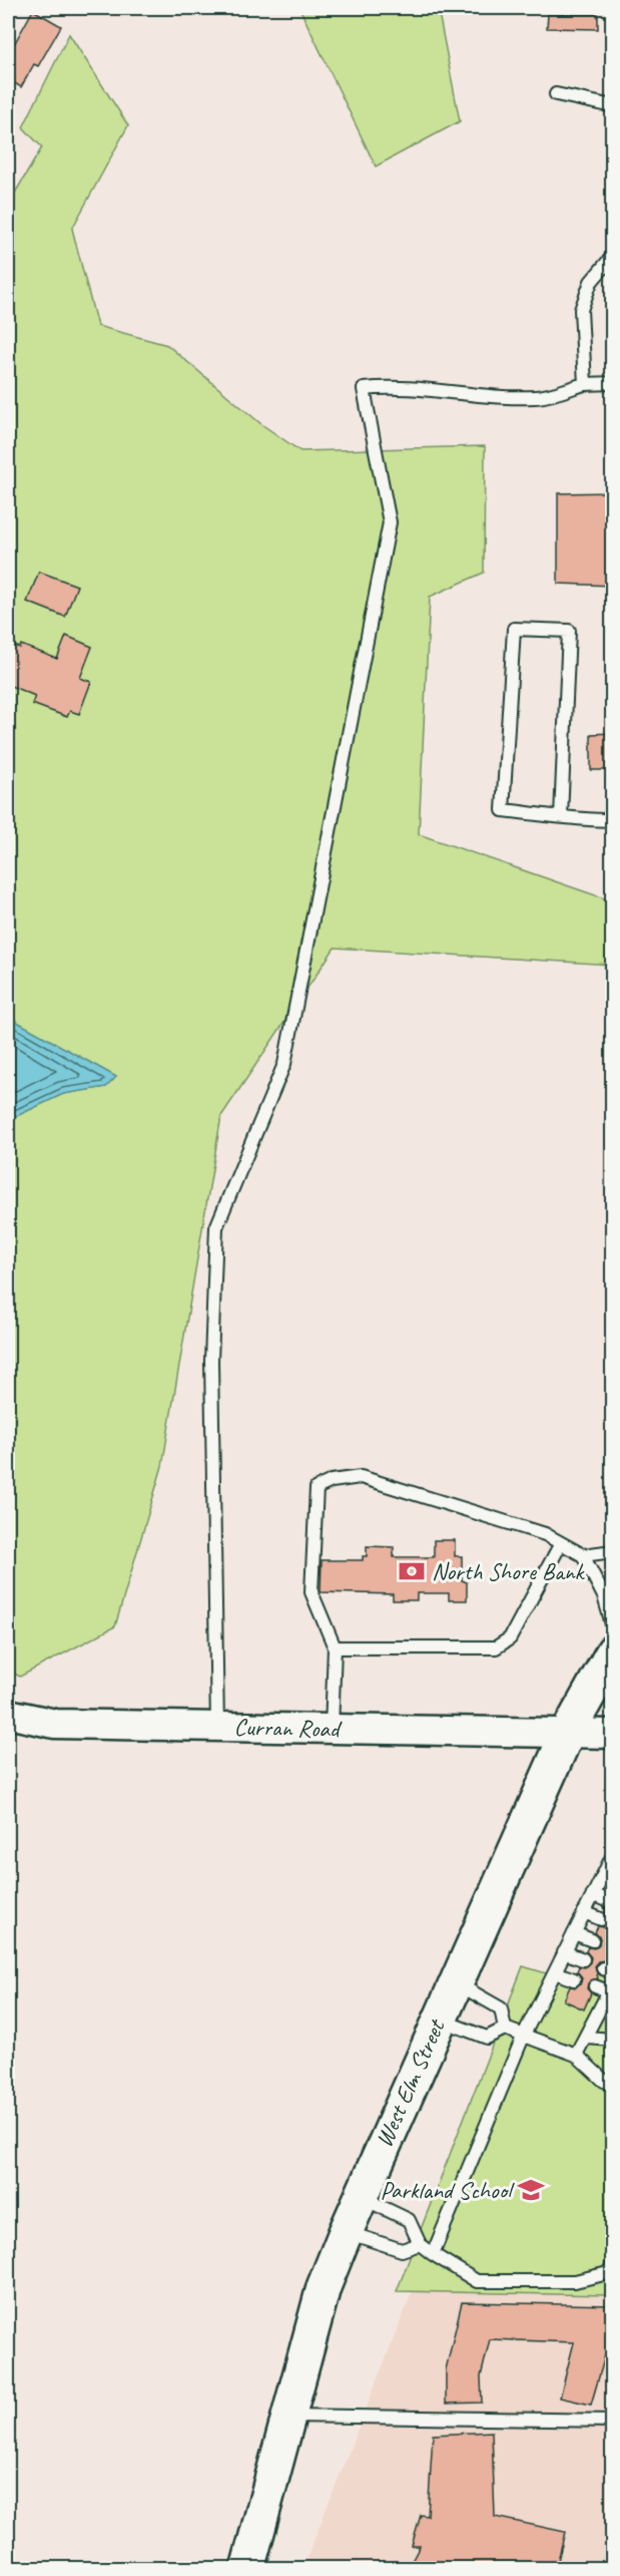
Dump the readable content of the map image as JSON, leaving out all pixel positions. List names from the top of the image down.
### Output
{
  "streets": {
    "main road": ["West Elm Street"],
    "street": ["Curran Road"]
  },
  "crossings": [
    ["Curran Road", "West Elm Street"]
  ],
  "places": {
    "bank": ["North Shore Bank"],
    "school or university": ["Parkland School"]
  }
}
